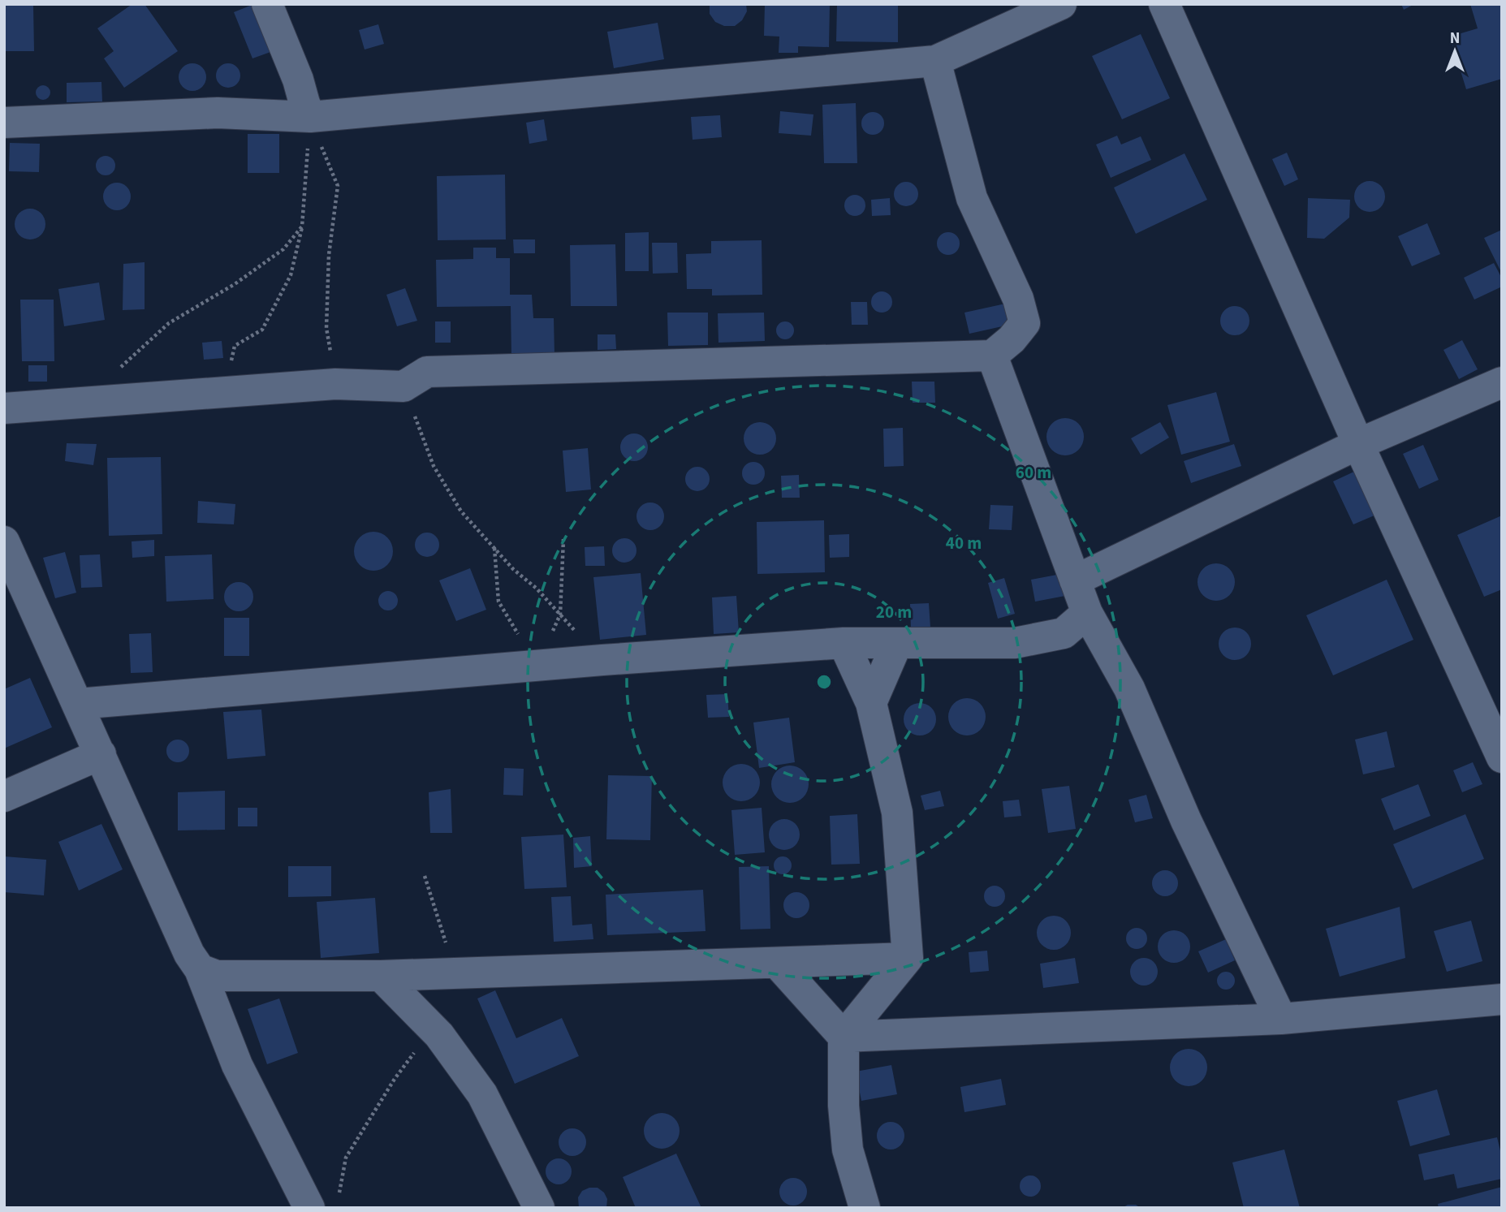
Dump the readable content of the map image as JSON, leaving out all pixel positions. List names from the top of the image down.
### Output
{
  "north": "top",
  "rings": ["60 m", "40 m", "20 m"]
}
